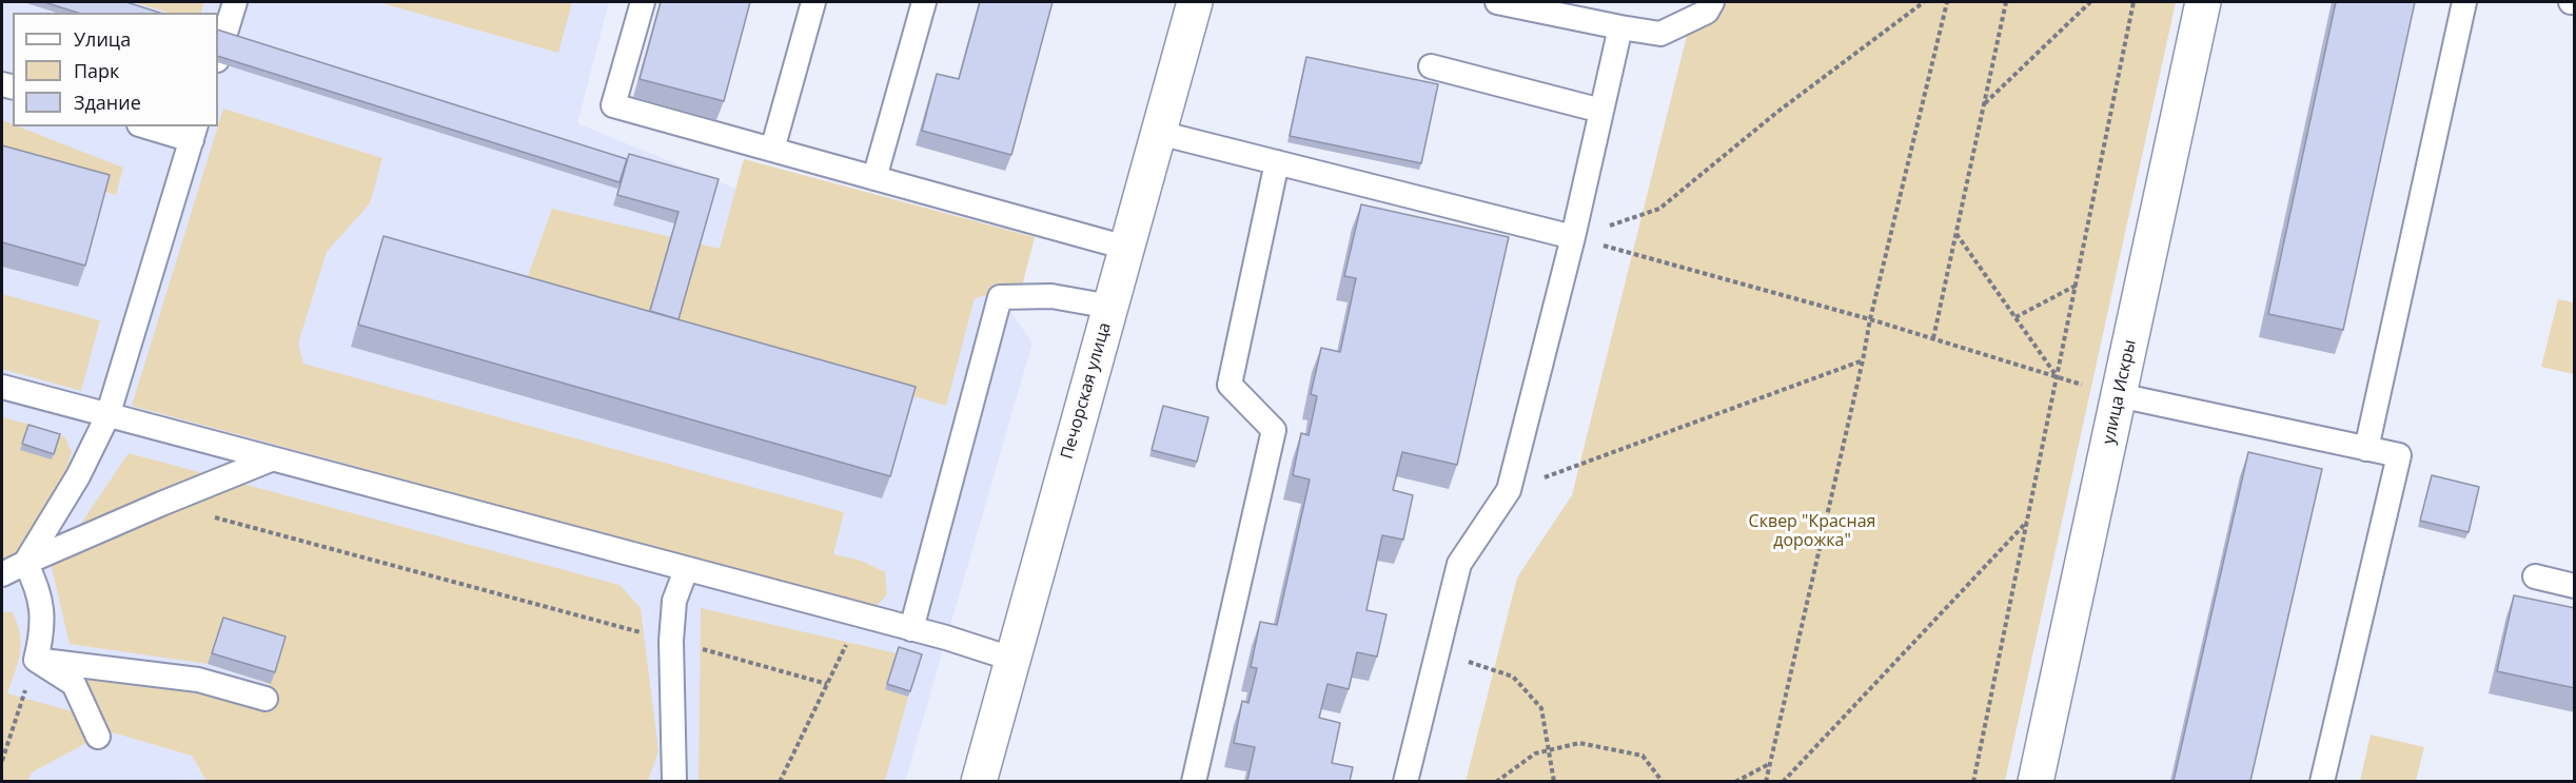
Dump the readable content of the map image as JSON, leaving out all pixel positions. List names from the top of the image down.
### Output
{
  "streets": {
    "street": ["Печорская улица", "улица Искры"]
  },
  "parks": ["Сквер \"Красная дорожка\""],
  "legend": ["Улица", "Парк", "Здание"]
}
